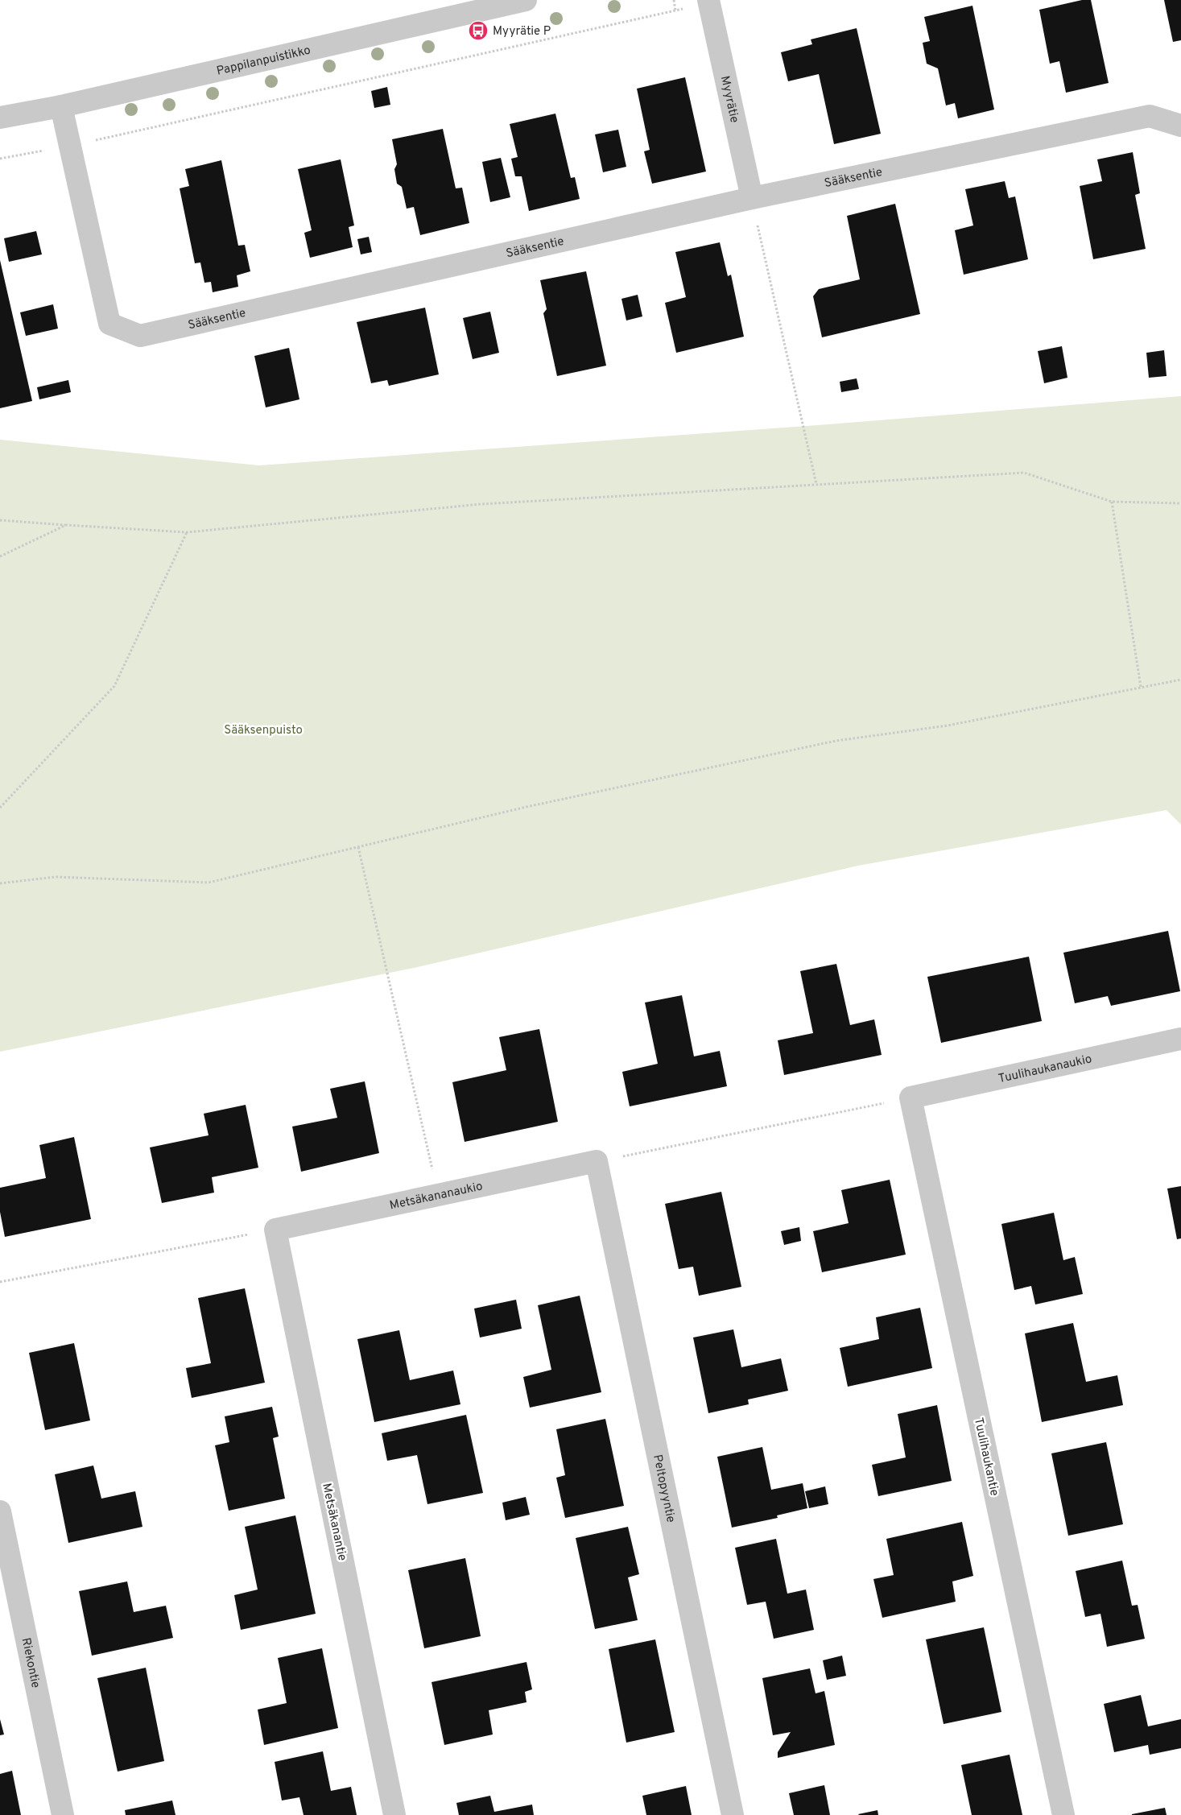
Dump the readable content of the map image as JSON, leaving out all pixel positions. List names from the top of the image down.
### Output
{
  "streets": {
    "street": [
      "Pappilanpuistikko",
      "Myyrätie",
      "Sääksentie",
      "Tuulihaukanaukio",
      "Metsäkananaukio",
      "Tuulihaukantie",
      "Peltopyyntie",
      "Metsäkanantie",
      "Riekontie"
    ]
  },
  "crossings": [
    ["Pappilanpuistikko", "Sääksentie"],
    ["Myyrätie", "Sääksentie"],
    ["Tuulihaukanaukio", "Tuulihaukantie"],
    ["Metsäkananaukio", "Peltopyyntie"],
    ["Metsäkananaukio", "Metsäkanantie"]
  ],
  "parks": ["Sääksenpuisto"],
  "places": {
    "bus stop": ["Myyrätie P"]
  }
}
